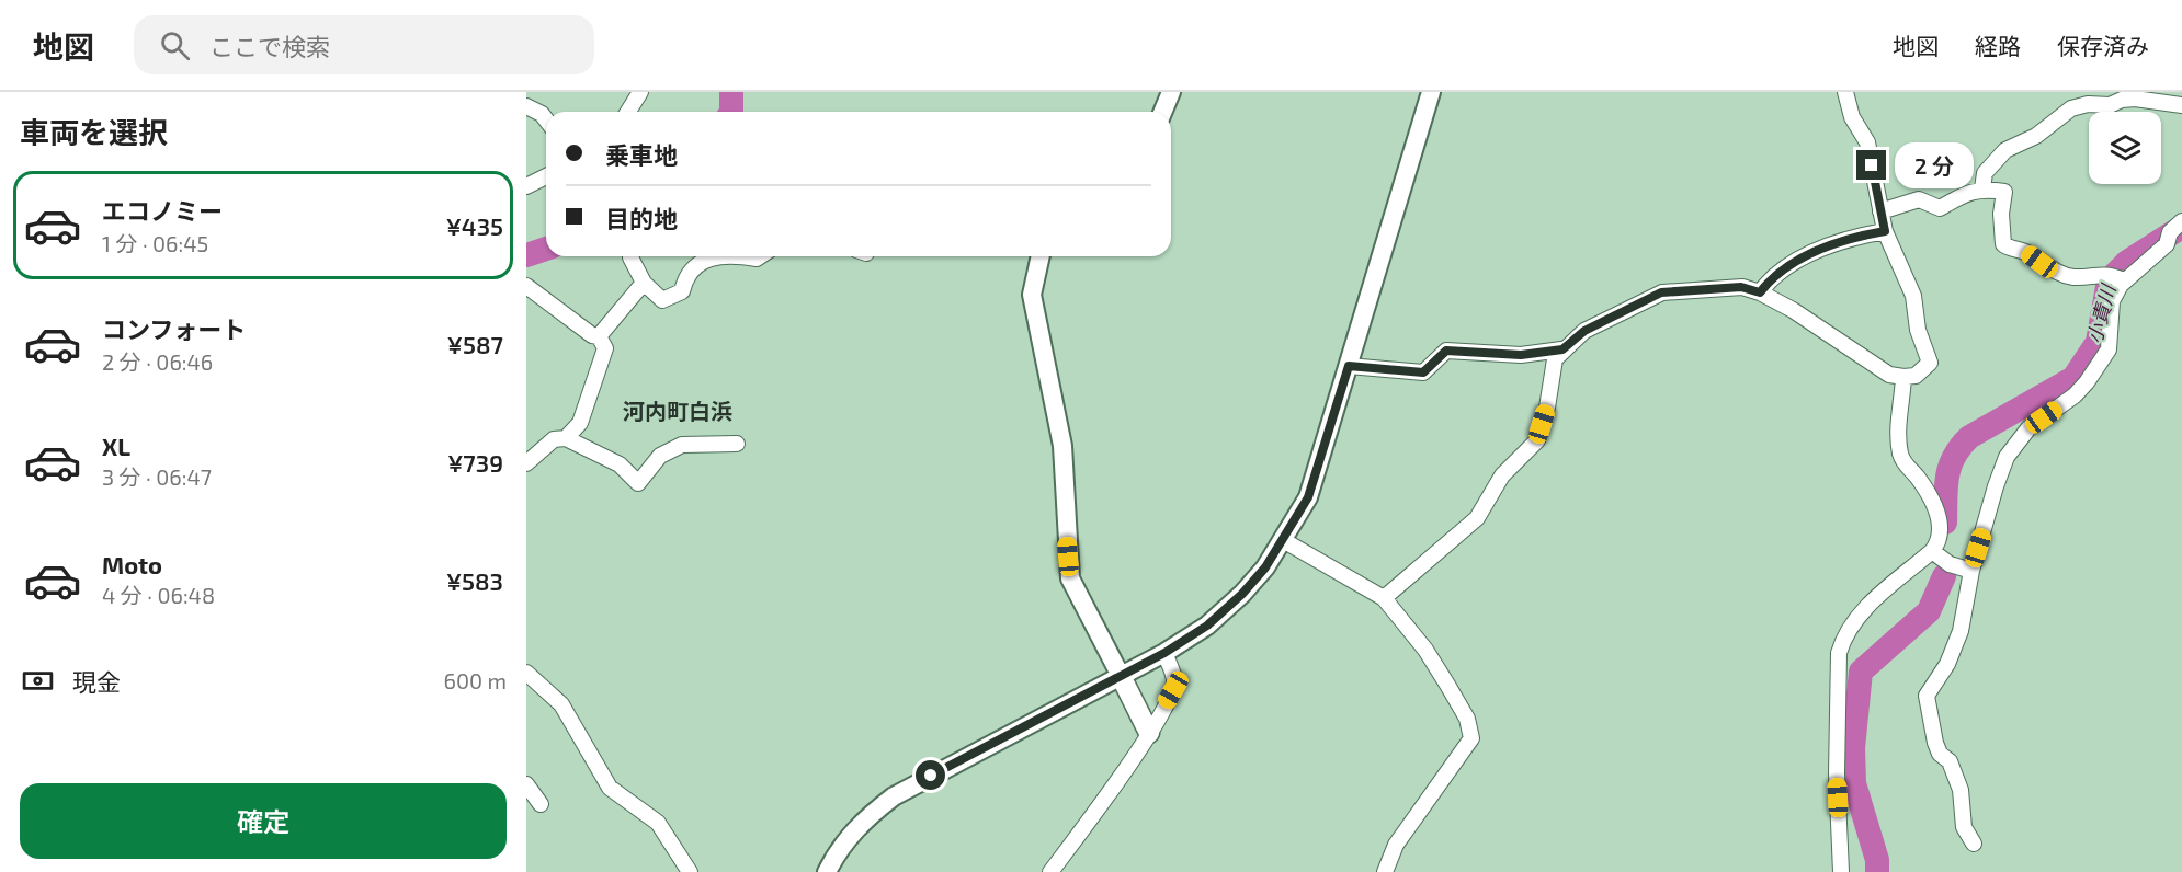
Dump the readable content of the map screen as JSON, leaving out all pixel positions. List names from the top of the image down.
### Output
{
  "districts": ["河内町白浜"],
  "water": ["小責川"],
  "page": {
    "header": "地図",
    "search": "ここで検索",
    "nav": ["地図", "経路", "保存済み"],
    "heading": "車両を選択",
    "banner": ["乗車地", "目的地"],
    "bubble": "2 分",
    "list": [
      {
        "name": "エコノミー",
        "note": "1 分 · 06:45",
        "value": "¥435"
      },
      {
        "name": "コンフォート",
        "note": "2 分 · 06:46",
        "value": "¥587"
      },
      {
        "name": "XL",
        "note": "3 分 · 06:47",
        "value": "¥739"
      },
      {
        "name": "Moto",
        "note": "4 分 · 06:48",
        "value": "¥583"
      }
    ],
    "pay": ["現金", "600 m"],
    "buttons": "確定"
  }
}
